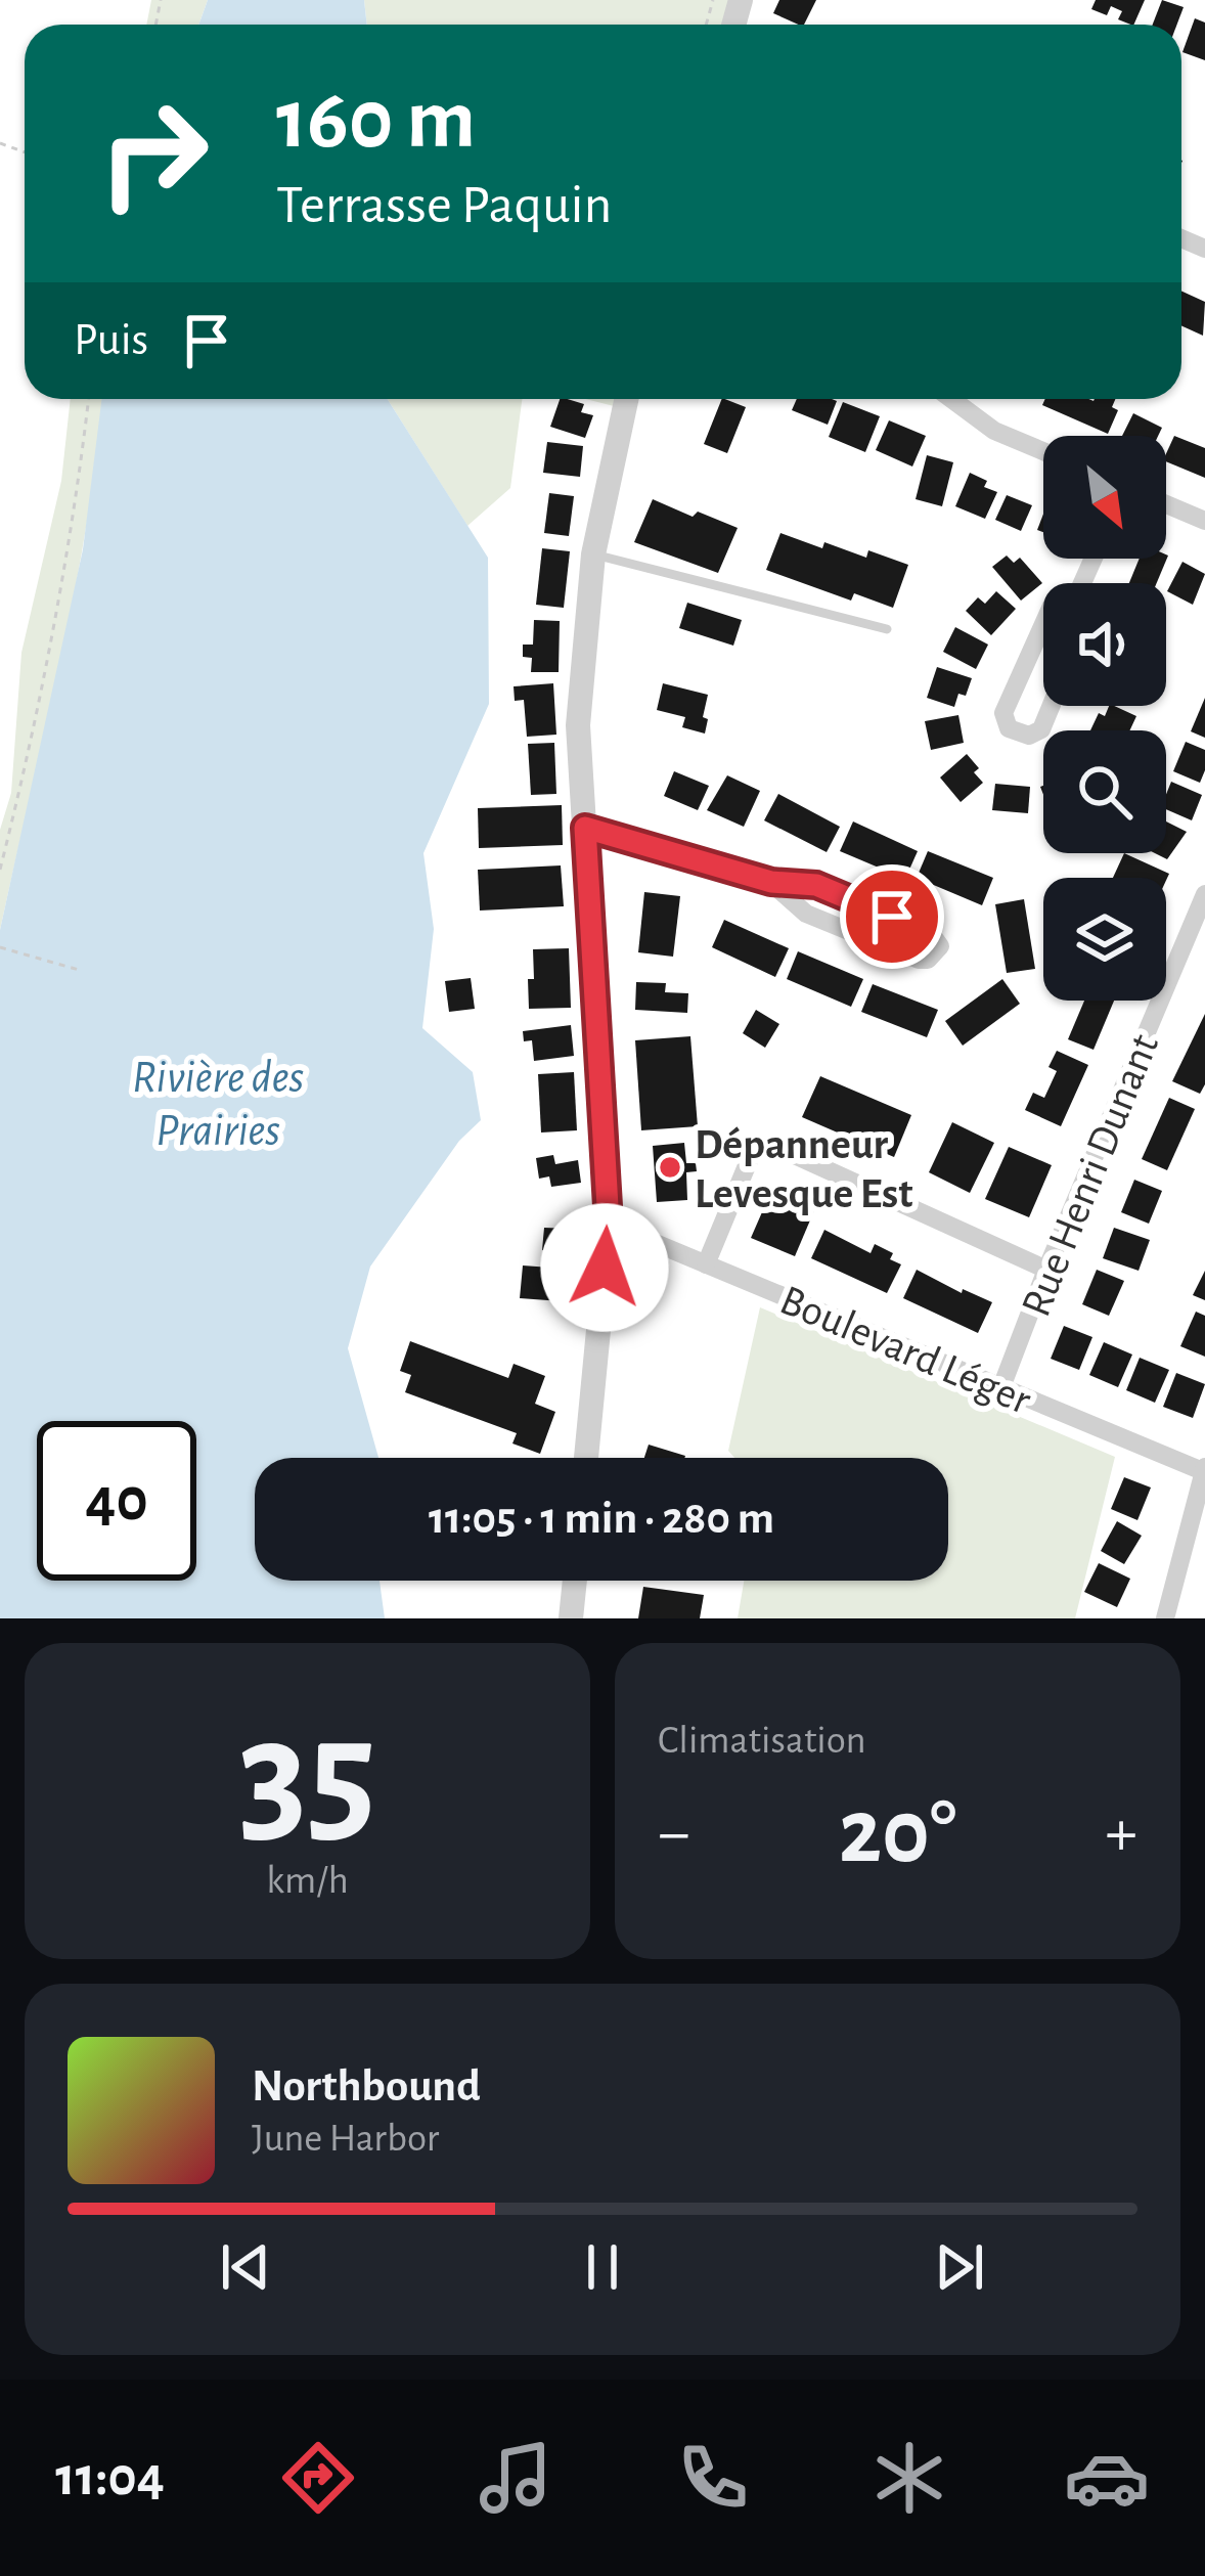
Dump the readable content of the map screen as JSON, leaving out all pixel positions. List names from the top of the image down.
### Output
{
  "streets": {
    "street": ["Rue Henri Dunant", "Boulevard Léger"]
  },
  "crossings": [
    ["Rue Henri Dunant", "Boulevard Léger"]
  ],
  "water": ["Rivière des Prairies"],
  "places": ["Dépanneur Levesque Est"],
  "north": "bottom right",
  "page": {
    "turn": ["160 m", "Terrasse Paquin"],
    "then": "Puis",
    "limit": "40",
    "trip": "11:05 · 1 min · 280 m",
    "tile": [
      ["35", "km/h"],
      "Climatisation"
    ],
    "heat": ["−", "20°", "+"],
    "song": ["Northbound", "June Harbor"],
    "tabs": "11:04"
  }
}
